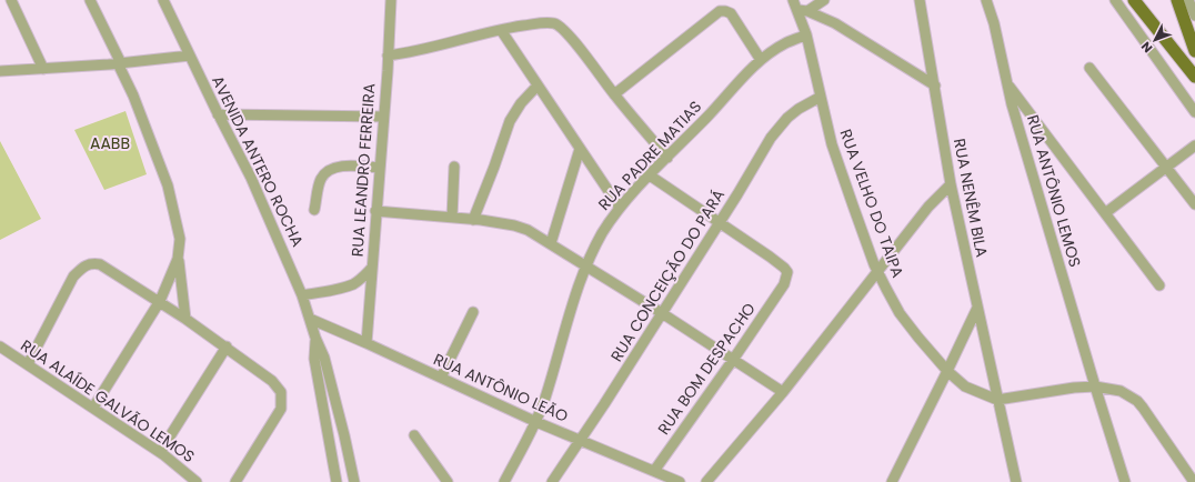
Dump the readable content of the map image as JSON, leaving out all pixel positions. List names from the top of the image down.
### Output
{
  "streets": {
    "street": [
      "RUA PADRE MATIAS",
      "AVENIDA ANTERO ROCHA",
      "RUA LEANDRO FERREIRA",
      "RUA ANTÔNIO LEMOS",
      "RUA NENÊM BILA",
      "RUA VELHO DO TAIPA",
      "RUA CONCEIÇÃO DO PARÁ",
      "RUA BOM DESPACHO",
      "RUA ANTÔNIO LEÃO",
      "RUA ALAÍDE GALVÃO LEMOS"
    ]
  },
  "crossings": [
    ["RUA PADRE MATIAS", "RUA VELHO DO TAIPA"],
    ["RUA PADRE MATIAS", "RUA ANTÔNIO LEÃO"],
    ["AVENIDA ANTERO ROCHA", "RUA ANTÔNIO LEÃO"],
    ["RUA LEANDRO FERREIRA", "RUA ANTÔNIO LEÃO"],
    ["RUA NENÊM BILA", "RUA VELHO DO TAIPA"],
    ["RUA VELHO DO TAIPA", "RUA CONCEIÇÃO DO PARÁ"],
    ["RUA CONCEIÇÃO DO PARÁ", "RUA BOM DESPACHO"],
    ["RUA CONCEIÇÃO DO PARÁ", "RUA ANTÔNIO LEÃO"],
    ["RUA BOM DESPACHO", "RUA ANTÔNIO LEÃO"]
  ],
  "parks": ["AABB"],
  "north": "bottom left"
}
